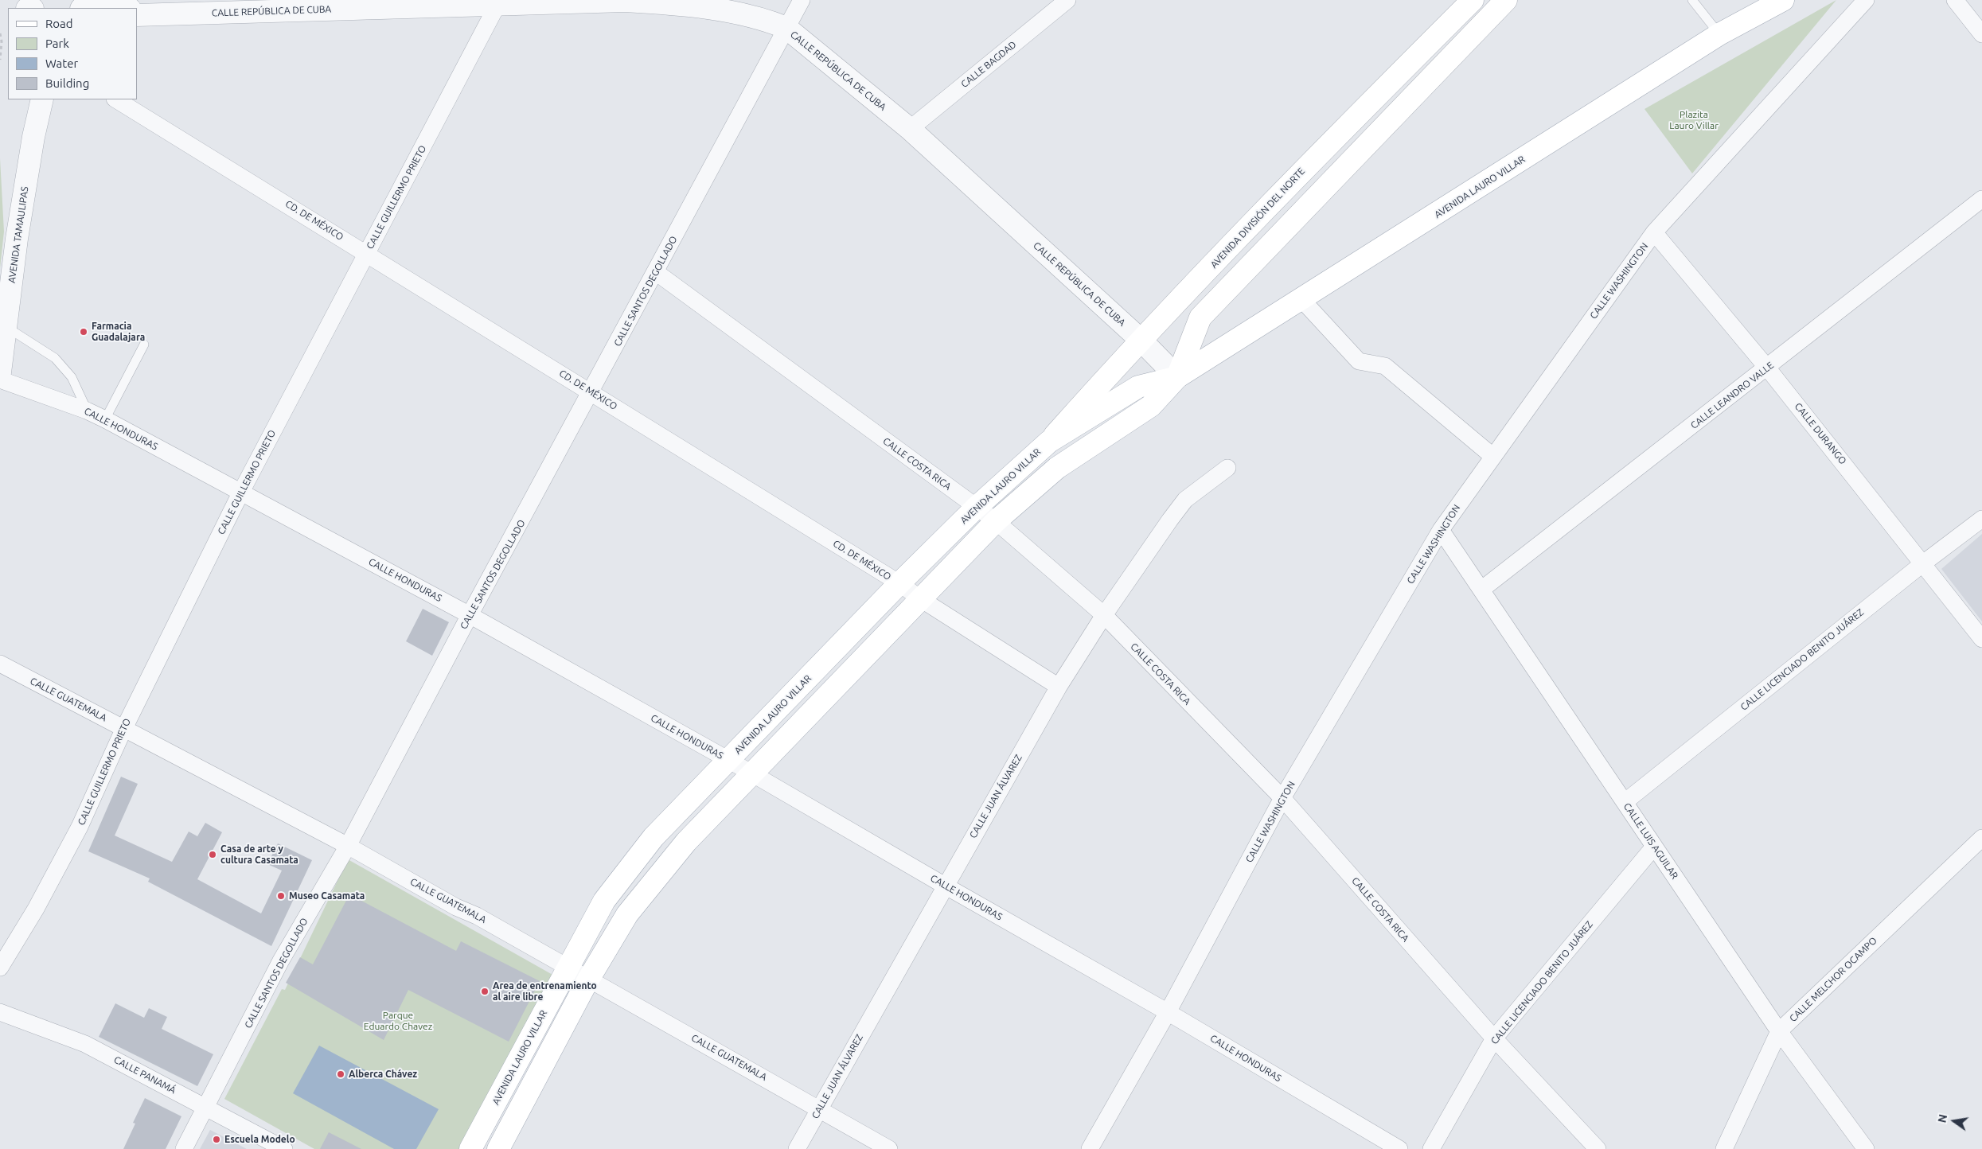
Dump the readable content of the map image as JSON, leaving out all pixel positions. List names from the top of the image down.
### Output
{
  "streets": {
    "main road": ["AVENIDA LAURO VILLAR", "AVENIDA DIVISIÓN DEL NORTE"],
    "street": [
      "CALLE REPÚBLICA DE CUBA",
      "CALLE BAGDAD",
      "CALLE GUILLERMO PRIETO",
      "CD. DE MÉXICO",
      "AVENIDA TAMAULIPAS",
      "CALLE WASHINGTON",
      "CALLE SANTOS DEGOLLADO",
      "CALLE LEANDRO VALLE",
      "CALLE HONDURAS",
      "CALLE DURANGO",
      "CALLE COSTA RICA",
      "CALLE LICENCIADO BENITO JUÁREZ",
      "CALLE GUATEMALA",
      "CALLE JUAN ÁLVAREZ",
      "CALLE LUIS AGUILAR",
      "CALLE MELCHOR OCAMPO",
      "CALLE PANAMÁ"
    ]
  },
  "crossings": [
    ["CALLE REPÚBLICA DE CUBA", "CALLE BAGDAD"],
    ["CALLE REPÚBLICA DE CUBA", "AVENIDA LAURO VILLAR"],
    ["CALLE REPÚBLICA DE CUBA", "CALLE GUILLERMO PRIETO"],
    ["CALLE REPÚBLICA DE CUBA", "AVENIDA DIVISIÓN DEL NORTE"],
    ["CALLE REPÚBLICA DE CUBA", "CALLE SANTOS DEGOLLADO"],
    ["AVENIDA LAURO VILLAR", "AVENIDA DIVISIÓN DEL NORTE"],
    ["AVENIDA LAURO VILLAR", "CD. DE MÉXICO"],
    ["AVENIDA LAURO VILLAR", "CALLE HONDURAS"],
    ["AVENIDA LAURO VILLAR", "CALLE COSTA RICA"],
    ["AVENIDA LAURO VILLAR", "CALLE GUATEMALA"],
    ["CALLE GUILLERMO PRIETO", "CD. DE MÉXICO"],
    ["CALLE GUILLERMO PRIETO", "CALLE HONDURAS"],
    ["CALLE GUILLERMO PRIETO", "CALLE GUATEMALA"],
    ["CD. DE MÉXICO", "CALLE SANTOS DEGOLLADO"],
    ["CD. DE MÉXICO", "CALLE JUAN ÁLVAREZ"],
    ["CALLE WASHINGTON", "CALLE HONDURAS"],
    ["CALLE WASHINGTON", "CALLE DURANGO"],
    ["CALLE WASHINGTON", "CALLE COSTA RICA"],
    ["CALLE WASHINGTON", "CALLE LUIS AGUILAR"],
    ["CALLE SANTOS DEGOLLADO", "CALLE HONDURAS"],
    ["CALLE SANTOS DEGOLLADO", "CALLE COSTA RICA"],
    ["CALLE SANTOS DEGOLLADO", "CALLE GUATEMALA"],
    ["CALLE SANTOS DEGOLLADO", "CALLE PANAMÁ"],
    ["CALLE LEANDRO VALLE", "CALLE DURANGO"],
    ["CALLE LEANDRO VALLE", "CALLE LUIS AGUILAR"],
    ["CALLE HONDURAS", "CALLE JUAN ÁLVAREZ"],
    ["CALLE DURANGO", "CALLE LICENCIADO BENITO JUÁREZ"],
    ["CALLE COSTA RICA", "CALLE LICENCIADO BENITO JUÁREZ"],
    ["CALLE COSTA RICA", "CALLE JUAN ÁLVAREZ"],
    ["CALLE LICENCIADO BENITO JUÁREZ", "CALLE LUIS AGUILAR"],
    ["CALLE GUATEMALA", "CALLE JUAN ÁLVAREZ"],
    ["CALLE LUIS AGUILAR", "CALLE MELCHOR OCAMPO"]
  ],
  "parks": ["Plazita Lauro Villar", "Parque Eduardo Chavez"],
  "places": [
    "Farmacia Guadalajara",
    "Casa de arte y cultura Casamata",
    "Museo Casamata",
    "Area de entrenamiento al aire libre",
    "Alberca Chávez",
    "Escuela Modelo"
  ],
  "legend": [
    "Road",
    "Park",
    "Water",
    "Building"
  ],
  "north": "left"
}
